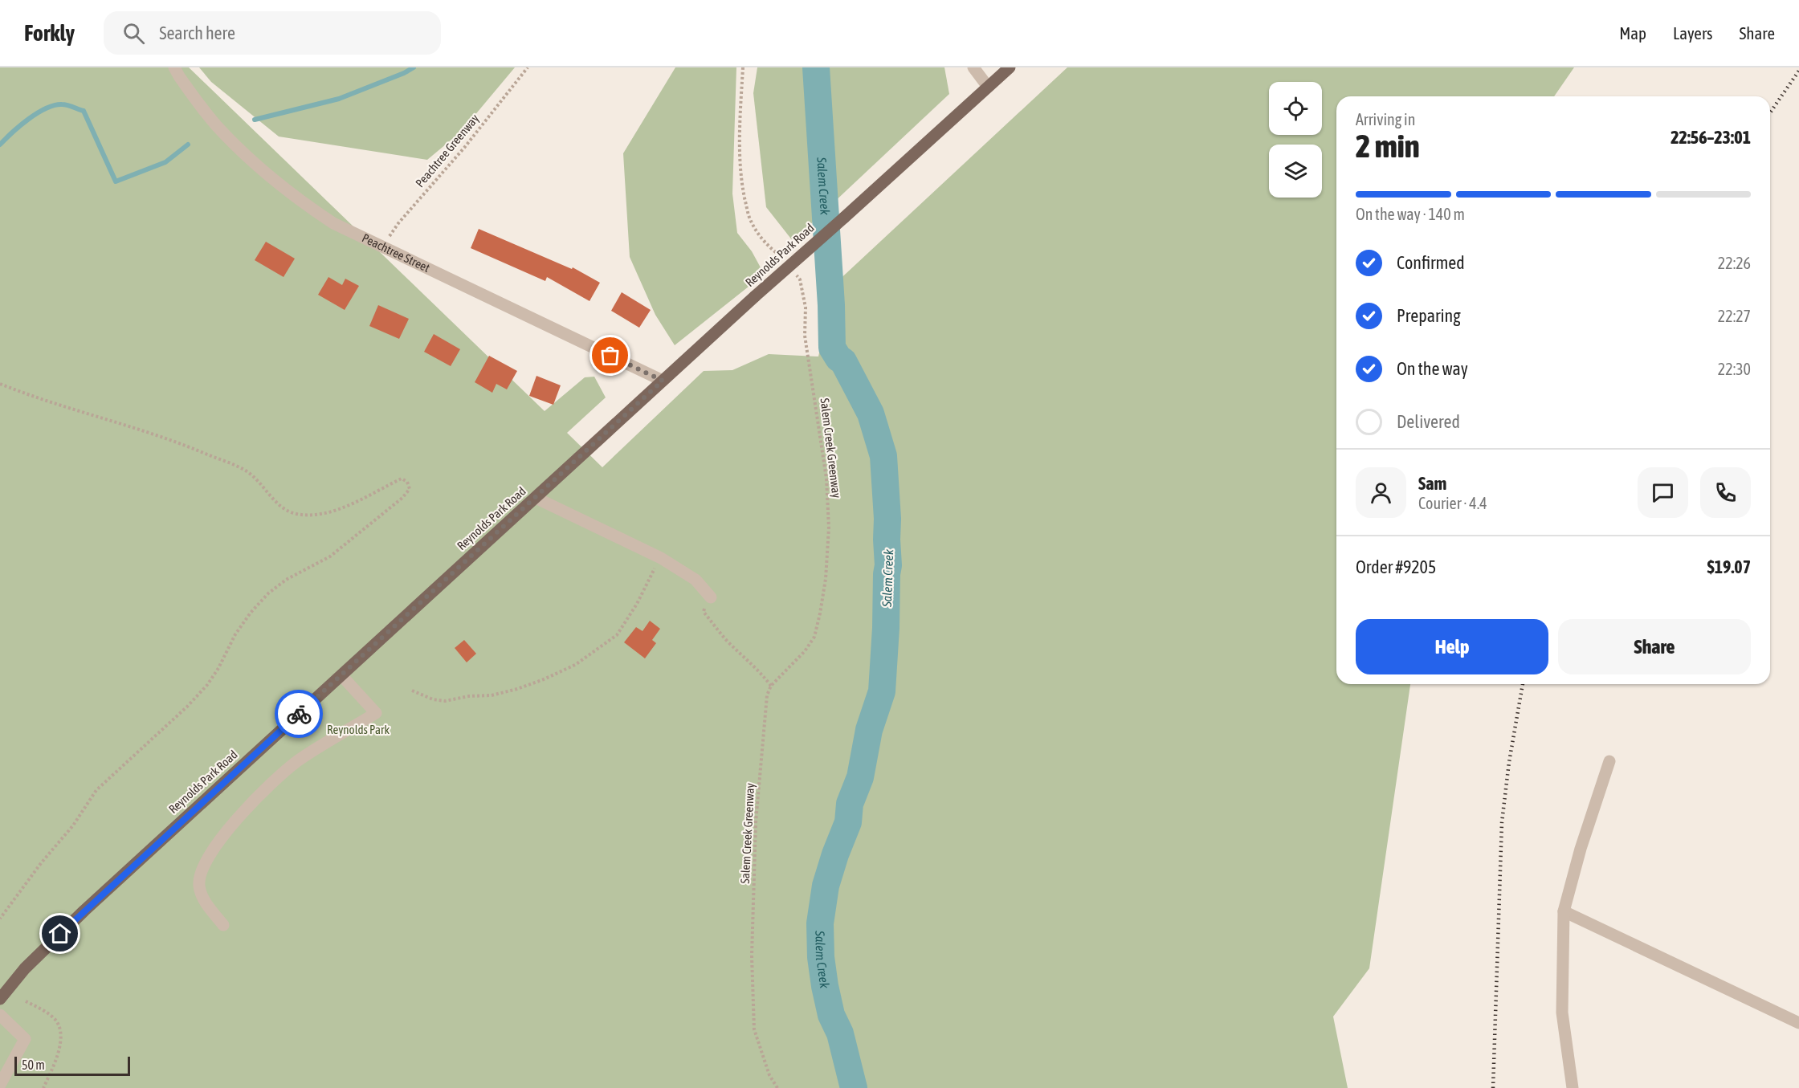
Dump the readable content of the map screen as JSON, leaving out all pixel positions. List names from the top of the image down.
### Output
{
  "streets": {
    "main road": ["Reynolds Park Road"],
    "street": ["Peachtree Street"],
    "path": ["Peachtree Greenway", "Salem Creek Greenway"]
  },
  "crossings": [
    ["Peachtree Greenway", "Peachtree Street"],
    ["Peachtree Street", "Reynolds Park Road"]
  ],
  "water": ["Salem Creek"],
  "parks": ["Reynolds Park"],
  "scale_bar": "50 m",
  "page": {
    "header": "Forkly",
    "search": "Search here",
    "nav": ["Map", "Layers", "Share"],
    "heading": ["2 min", "Arriving in", "22:56–23:01"],
    "panel": [
      "Sam",
      "Courier · 4.4",
      "Order #9205",
      "$19.07"
    ],
    "bar": "On the way · 140 m",
    "list": [
      ["Confirmed", "22:26"],
      ["Preparing", "22:27"],
      ["On the way", "22:30"],
      "Delivered"
    ],
    "buttons": ["Help", "Share"],
    "scale": "50 m"
  }
}
